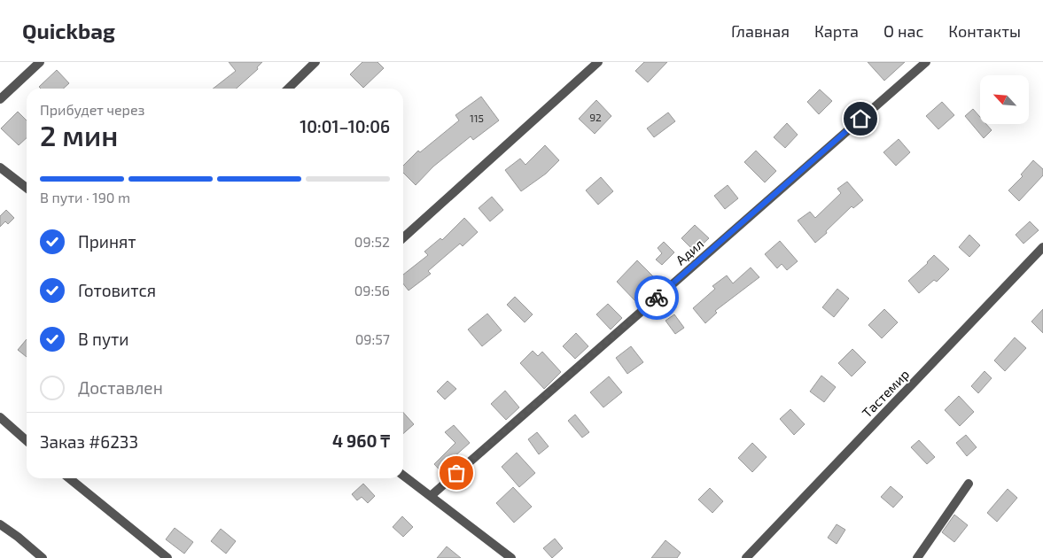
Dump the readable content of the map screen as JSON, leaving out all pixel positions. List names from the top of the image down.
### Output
{
  "streets": {
    "street": ["Адил", "Тастемир"]
  },
  "house_numbers": ["92", "115"],
  "north": "top left",
  "page": {
    "header": "Quickbag",
    "nav": [
      "Главная",
      "Карта",
      "О нас",
      "Контакты"
    ],
    "heading": ["2 мин", "Прибудет через", "10:01–10:06"],
    "panel": ["Заказ #6233", "4 960 ₸"],
    "bar": "В пути · 190 m",
    "list": [
      ["Принят", "09:52"],
      ["Готовится", "09:56"],
      ["В пути", "09:57"],
      "Доставлен"
    ]
  }
}
